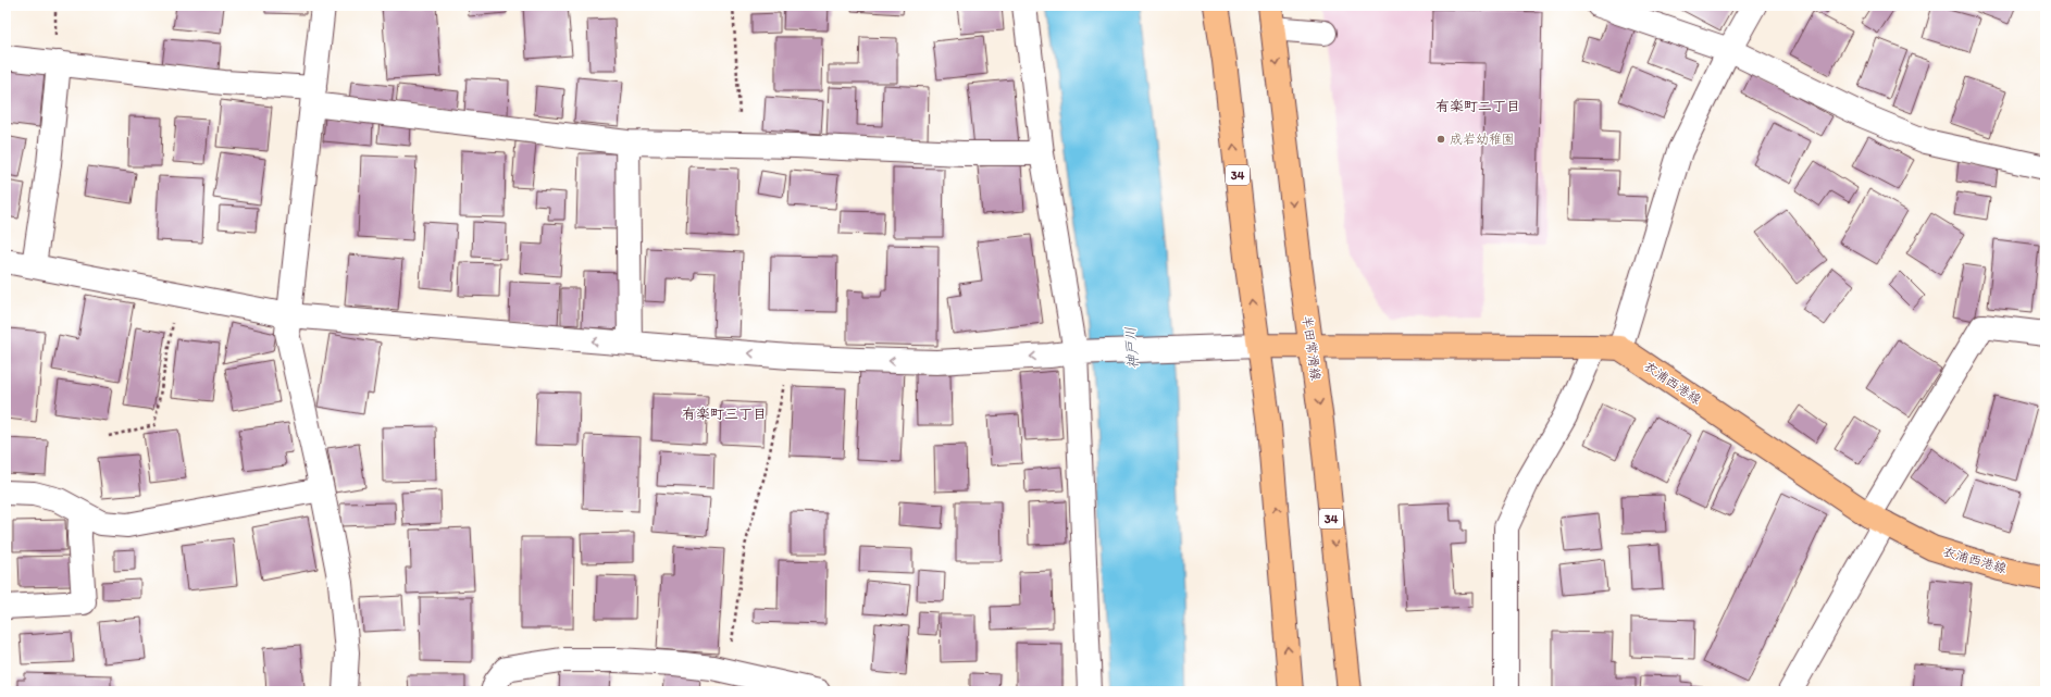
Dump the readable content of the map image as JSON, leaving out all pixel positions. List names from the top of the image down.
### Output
{
  "streets": {
    "main road": ["34", "半田常滑線", "衣浦西港線"]
  },
  "crossings": [
    ["34", "衣浦西港線"],
    ["半田常滑線", "衣浦西港線"]
  ],
  "districts": ["有楽町二丁目", "有楽町三丁目"],
  "water": ["神戸川"],
  "places": ["成岩幼稚園"]
}
